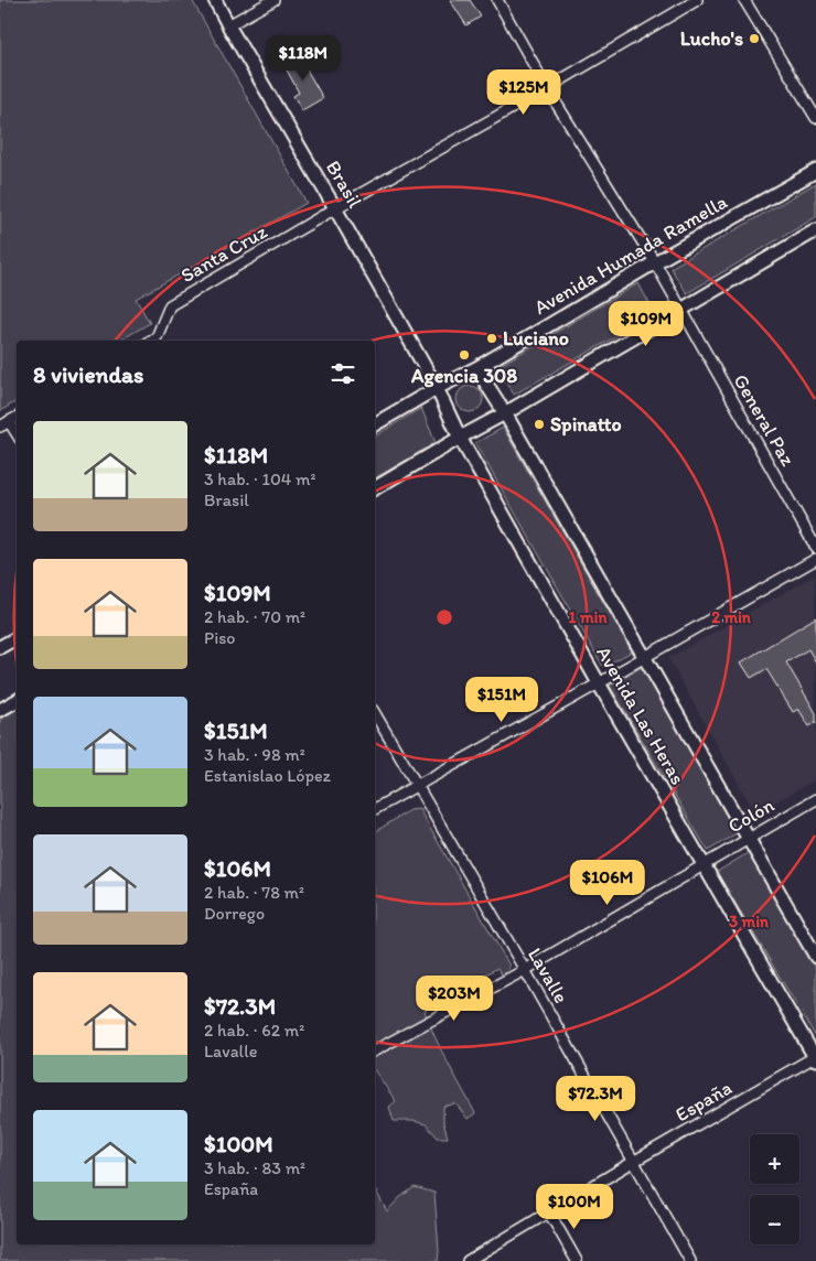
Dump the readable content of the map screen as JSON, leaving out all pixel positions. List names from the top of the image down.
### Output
{
  "streets": {
    "main road": ["Brasil", "Avenida Humada Ramella", "Avenida Las Heras"],
    "street": [
      "Santa Cruz",
      "General Paz",
      "Colón",
      "Lavalle",
      "España"
    ]
  },
  "crossings": [
    ["Brasil", "Santa Cruz"],
    ["Brasil", "Avenida Humada Ramella"],
    ["Brasil", "Avenida Las Heras"],
    ["Santa Cruz", "General Paz"],
    ["Avenida Humada Ramella", "General Paz"],
    ["Avenida Humada Ramella", "Avenida Las Heras"],
    ["Avenida Las Heras", "Colón"],
    ["Avenida Las Heras", "España"],
    ["Colón", "Lavalle"],
    ["Lavalle", "España"]
  ],
  "places": [
    "Lucho's",
    "Luciano",
    "Agencia 308",
    "Spinatto"
  ],
  "page": {
    "price": [
      "$118M",
      "$125M",
      "$109M",
      "$151M",
      "$106M",
      "$203M",
      "$72.3M",
      "$100M"
    ],
    "heading": "8 viviendas",
    "list": [
      {
        "name": "$118M",
        "note": "3 hab. · 104 m² · Brasil"
      },
      {
        "name": "$109M",
        "note": "2 hab. · 70 m² · Piso"
      },
      {
        "name": "$151M",
        "note": "3 hab. · 98 m² · Estanislao López"
      },
      {
        "name": "$106M",
        "note": "2 hab. · 78 m² · Dorrego"
      },
      {
        "name": "$72.3M",
        "note": "2 hab. · 62 m² · Lavalle"
      },
      {
        "name": "$100M",
        "note": "3 hab. · 83 m² · España"
      }
    ],
    "map_buttons": ["+", "−"]
  },
  "rings": ["1 min", "2 min", "3 min"]
}
